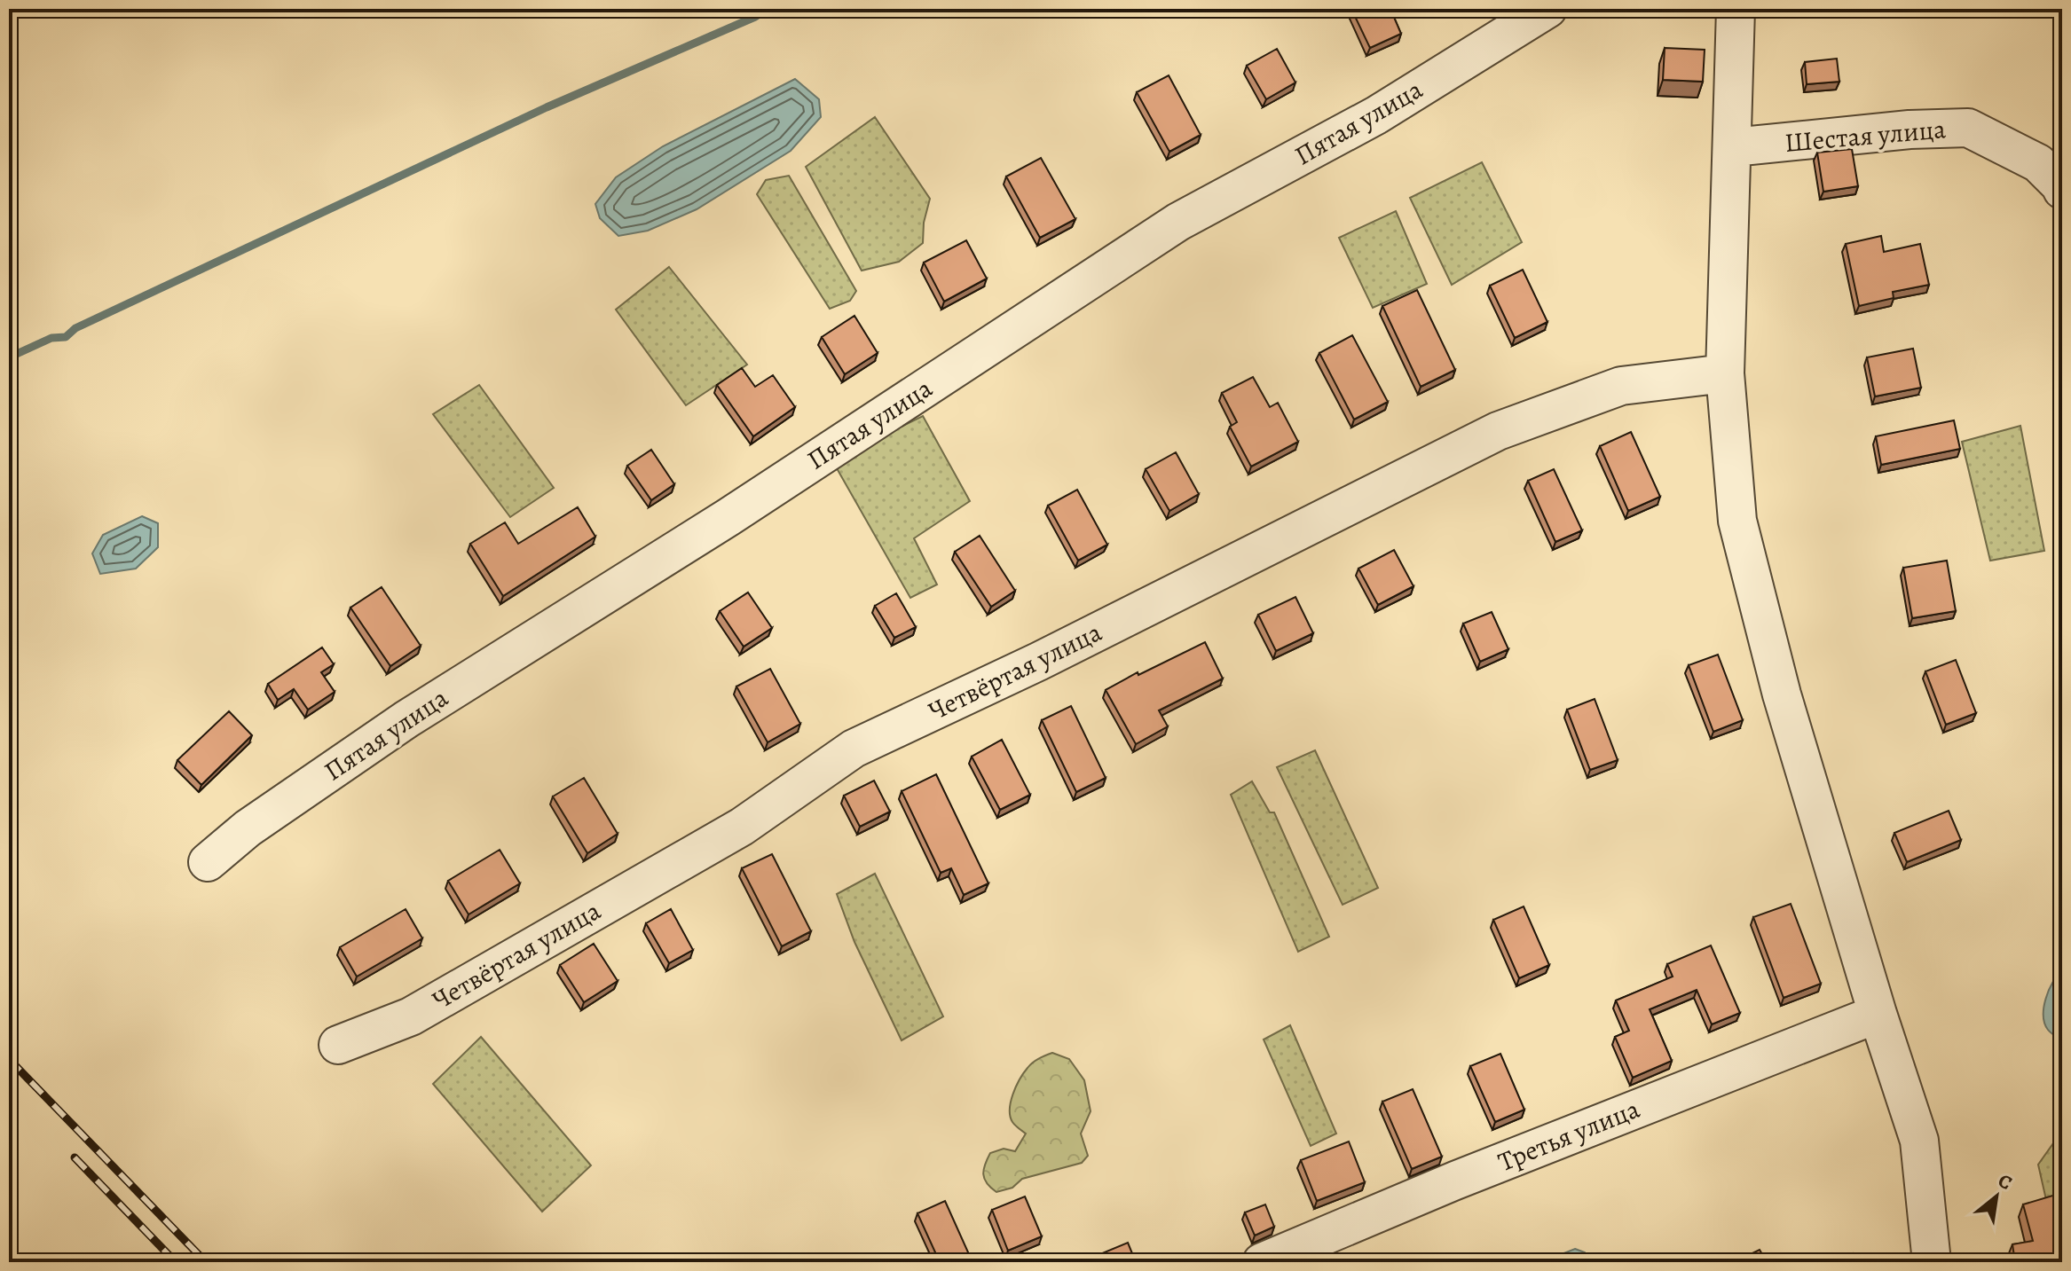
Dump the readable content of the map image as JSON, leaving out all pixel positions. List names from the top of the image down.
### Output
{
  "streets": {
    "street": [
      "Пятая улица",
      "Шестая улица",
      "Четвёртая улица",
      "Третья улица"
    ]
  },
  "north": "top right"
}
